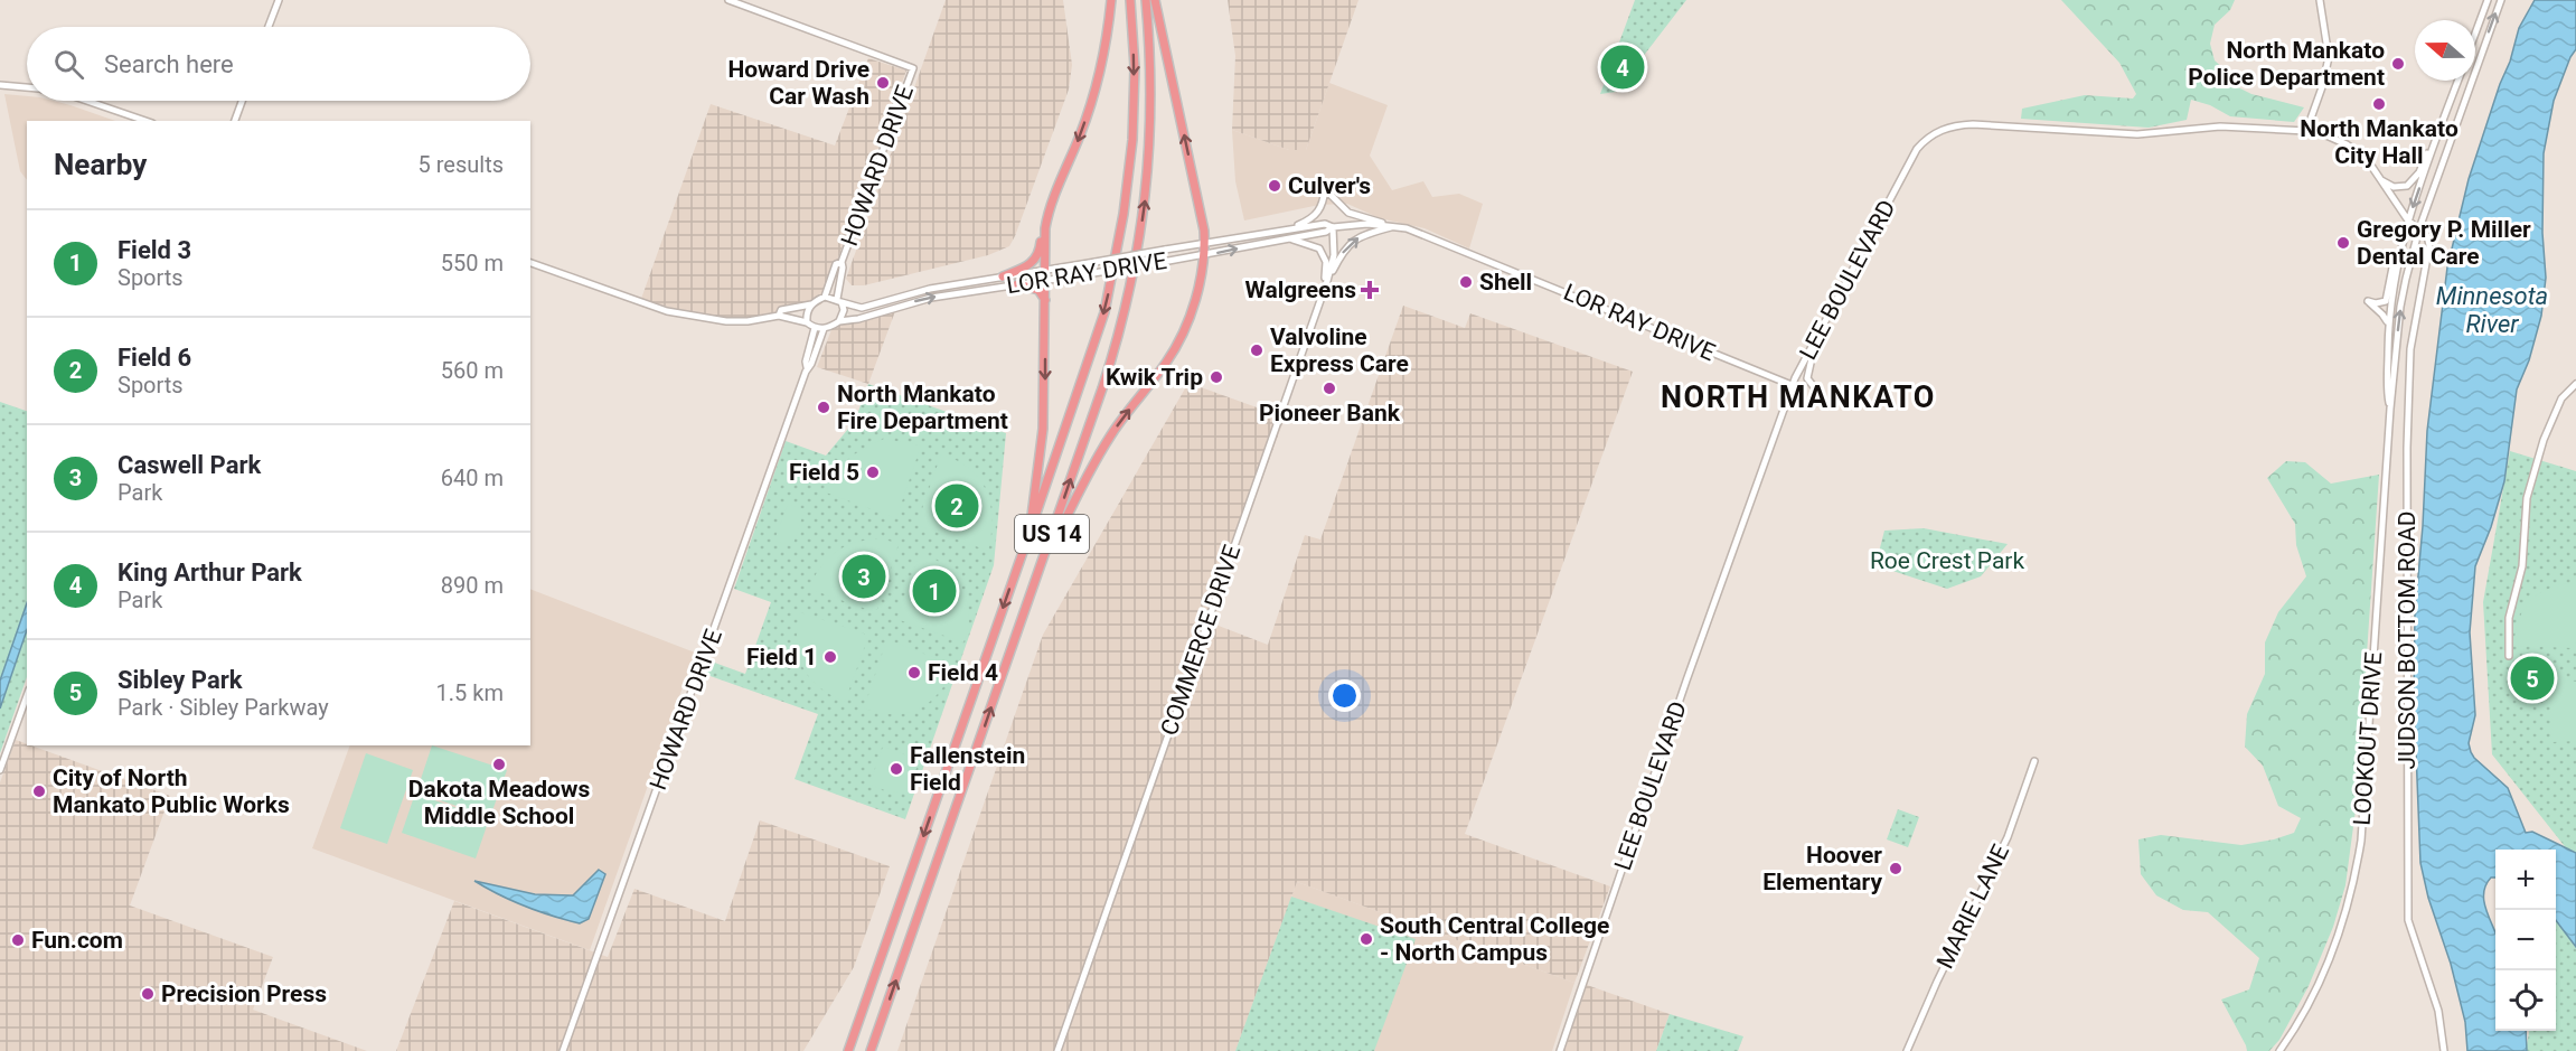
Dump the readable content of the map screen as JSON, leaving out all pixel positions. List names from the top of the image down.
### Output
{
  "streets": {
    "highway": ["US 14"],
    "street": [
      "HOWARD DRIVE",
      "LOR RAY DRIVE",
      "LEE BOULEVARD",
      "COMMERCE DRIVE",
      "JUDSON BOTTOM ROAD",
      "LOOKOUT DRIVE",
      "MARIE LANE"
    ]
  },
  "crossings": [
    ["HOWARD DRIVE", "LOR RAY DRIVE"],
    ["LOR RAY DRIVE", "LEE BOULEVARD"],
    ["LOR RAY DRIVE", "COMMERCE DRIVE"],
    ["LEE BOULEVARD", "JUDSON BOTTOM ROAD"],
    ["LEE BOULEVARD", "LOOKOUT DRIVE"],
    ["JUDSON BOTTOM ROAD", "LOOKOUT DRIVE"]
  ],
  "districts": ["NORTH MANKATO"],
  "water": ["Minnesota River"],
  "parks": ["Roe Crest Park"],
  "places": {
    "other": [
      "North Mankato Police Department",
      "Howard Drive Car Wash",
      "North Mankato City Hall",
      "Culver's",
      "Gregory P. Miller Dental Care",
      "Shell",
      "Valvoline Express Care",
      "Kwik Trip",
      "Pioneer Bank",
      "North Mankato Fire Department",
      "Field 5",
      "Field 1",
      "Field 4",
      "Dakota Meadows Middle School",
      "Fallenstein Field",
      "City of North Mankato Public Works",
      "Hoover Elementary",
      "South Central College - North Campus",
      "Fun.com",
      "Precision Press"
    ],
    "health": ["Walgreens"]
  },
  "north": "left",
  "page": {
    "search": "Search here",
    "pins": [
      "4",
      "2",
      "3",
      "1",
      "5"
    ],
    "heading": ["Nearby", "5 results"],
    "list": [
      {
        "mark": "1",
        "name": "Field 3",
        "note": "Sports",
        "value": "550 m"
      },
      {
        "mark": "2",
        "name": "Field 6",
        "note": "Sports",
        "value": "560 m"
      },
      {
        "mark": "3",
        "name": "Caswell Park",
        "note": "Park",
        "value": "640 m"
      },
      {
        "mark": "4",
        "name": "King Arthur Park",
        "note": "Park",
        "value": "890 m"
      },
      {
        "mark": "5",
        "name": "Sibley Park",
        "note": "Park · Sibley Parkway",
        "value": "1.5 km"
      }
    ],
    "map_buttons": ["+", "−"]
  }
}
